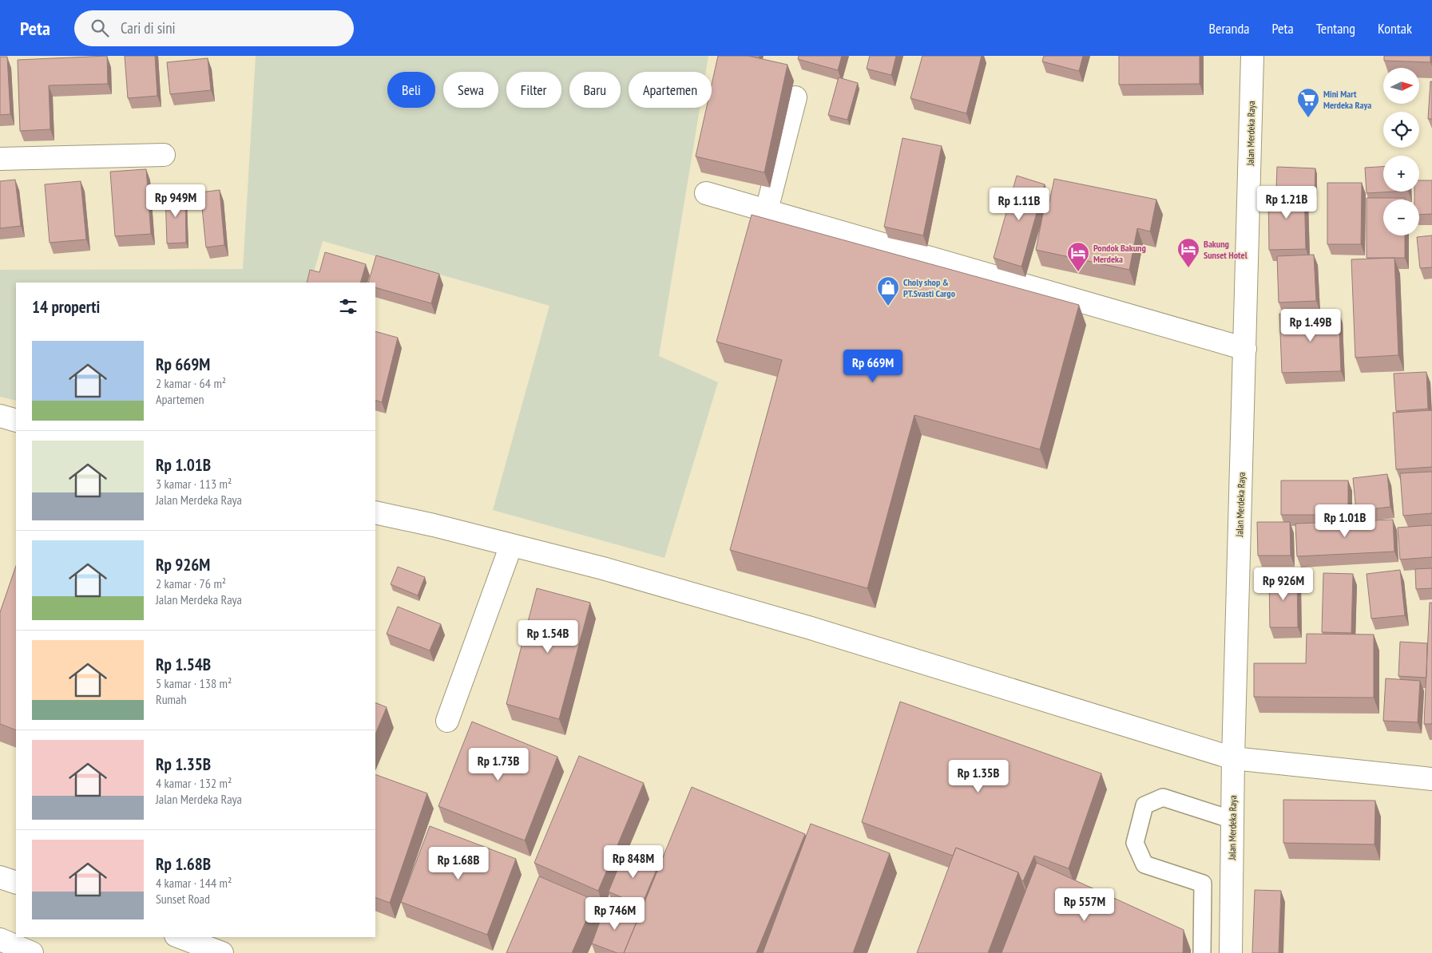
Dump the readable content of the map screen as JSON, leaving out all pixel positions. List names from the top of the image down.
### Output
{
  "streets": {
    "main road": ["Jalan Merdeka Raya"]
  },
  "places": {
    "supermarket": ["Mini Mart Merdeka Raya"],
    "hotel": ["Bakung Sunset Hotel", "Pondok Bakung Merdeka"],
    "shop": ["Choly shop & PT.Svasti Cargo"]
  },
  "north": "right",
  "page": {
    "header": "Peta",
    "search": "Cari di sini",
    "nav": [
      "Beranda",
      "Peta",
      "Tentang",
      "Kontak"
    ],
    "map_buttons": ["+", "−"],
    "chip": [
      "Beli",
      "Sewa",
      "Filter",
      "Baru",
      "Apartemen"
    ],
    "price": [
      "Rp 949M",
      "Rp 1.21B",
      "Rp 1.11B",
      "Rp 1.49B",
      "Rp 669M",
      "Rp 1.01B",
      "Rp 926M",
      "Rp 1.54B",
      "Rp 1.73B",
      "Rp 1.35B",
      "Rp 848M",
      "Rp 1.68B",
      "Rp 557M",
      "Rp 746M"
    ],
    "heading": "14 properti",
    "list": [
      {
        "name": "Rp 669M",
        "note": "2 kamar · 64 m² · Apartemen"
      },
      {
        "name": "Rp 1.01B",
        "note": "3 kamar · 113 m² · Jalan Merdeka Raya"
      },
      {
        "name": "Rp 926M",
        "note": "2 kamar · 76 m² · Jalan Merdeka Raya"
      },
      {
        "name": "Rp 1.54B",
        "note": "5 kamar · 138 m² · Rumah"
      },
      {
        "name": "Rp 1.35B",
        "note": "4 kamar · 132 m² · Jalan Merdeka Raya"
      },
      {
        "name": "Rp 1.68B",
        "note": "4 kamar · 144 m² · Sunset Road"
      }
    ]
  }
}
